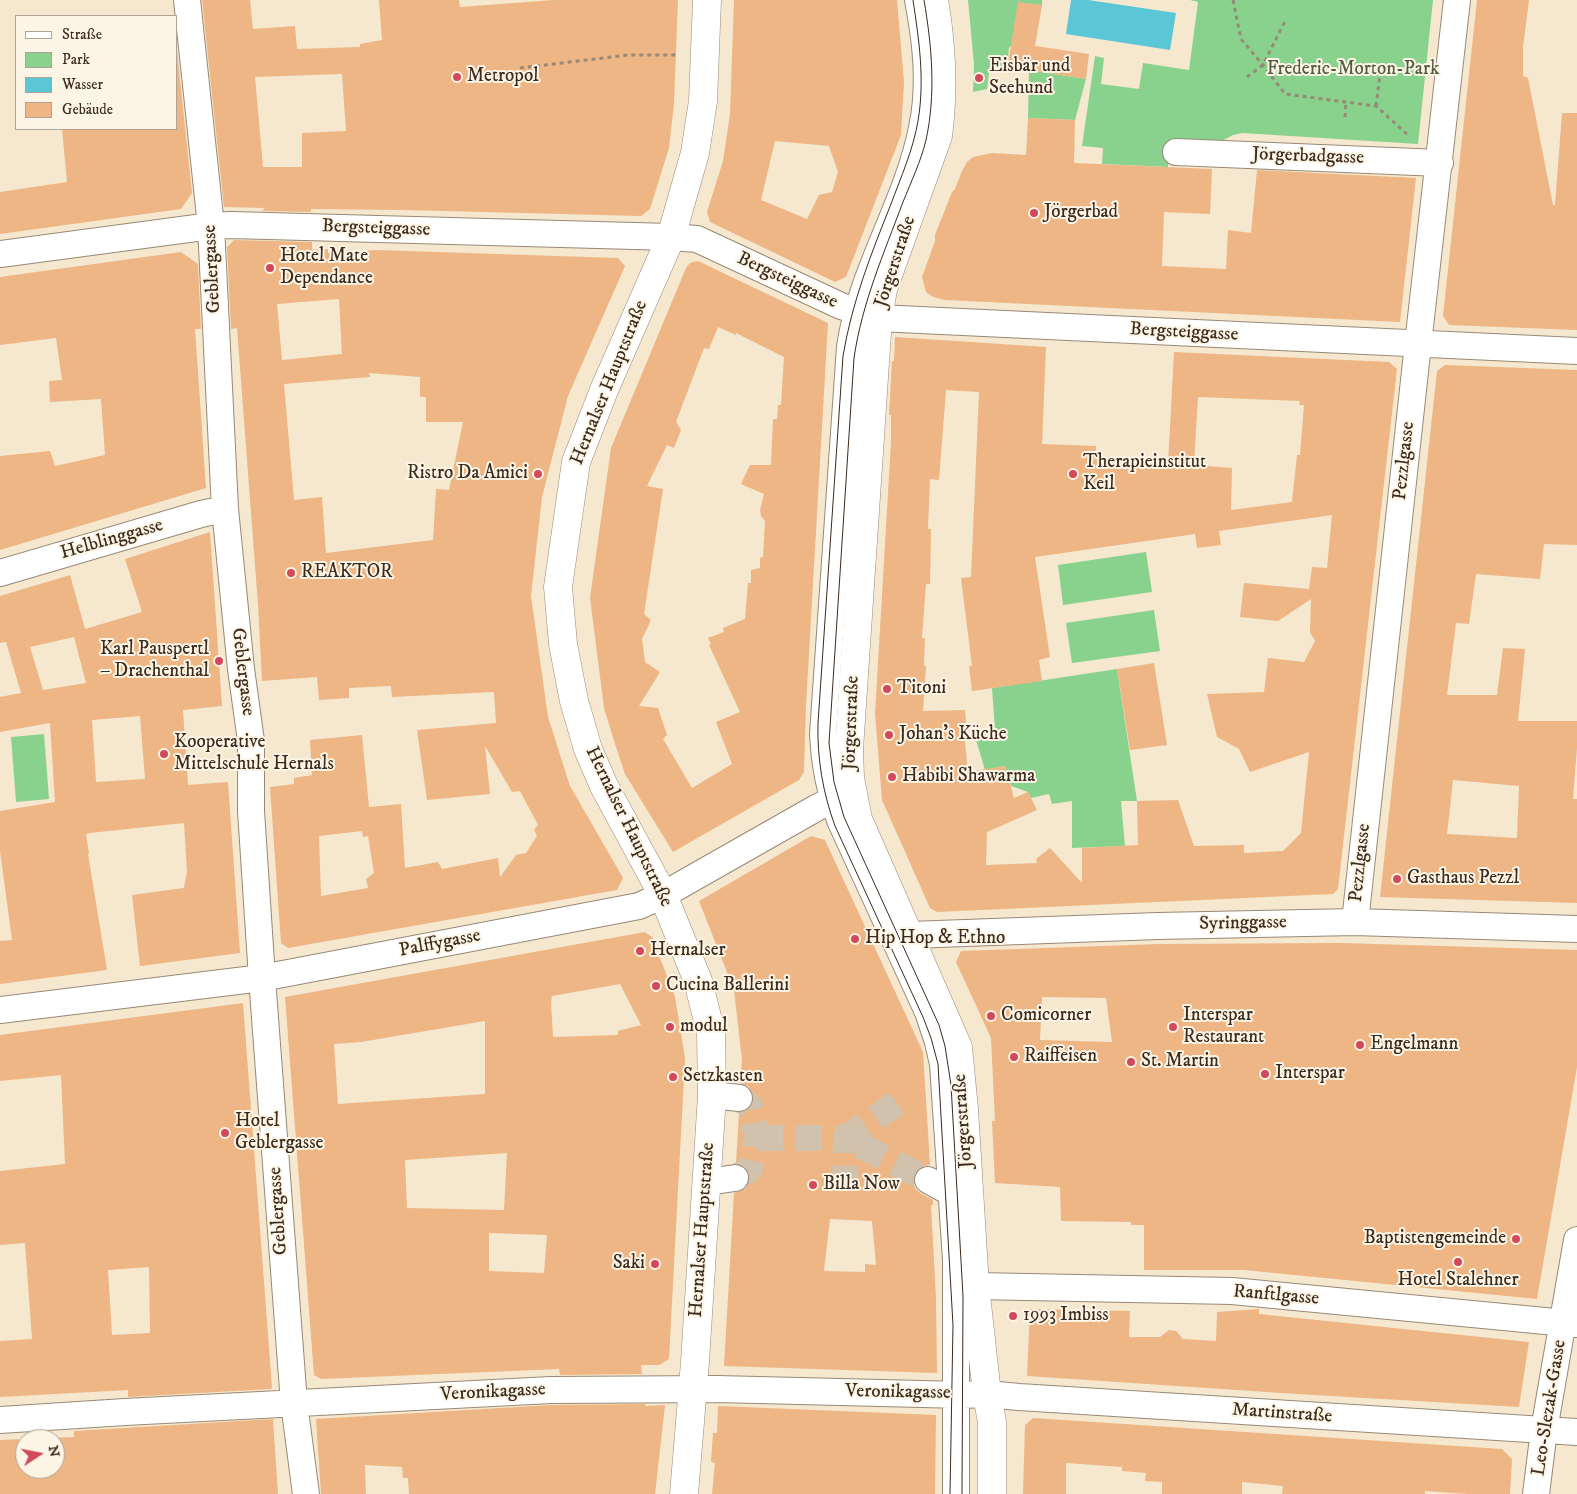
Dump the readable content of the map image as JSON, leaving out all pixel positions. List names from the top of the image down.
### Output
{
  "streets": {
    "main road": ["Jörgerstraße", "Hernalser Hauptstraße"],
    "street": [
      "Jörgerbadgasse",
      "Bergsteiggasse",
      "Geblergasse",
      "Pezzlgasse",
      "Helblinggasse",
      "Syringgasse",
      "Palffygasse",
      "Ranftlgasse",
      "Veronikagasse",
      "Leo-Slezak-Gasse",
      "Martinstraße"
    ]
  },
  "crossings": [
    ["Jörgerbadgasse", "Pezzlgasse"],
    ["Bergsteiggasse", "Jörgerstraße"],
    ["Bergsteiggasse", "Geblergasse"],
    ["Bergsteiggasse", "Hernalser Hauptstraße"],
    ["Bergsteiggasse", "Pezzlgasse"],
    ["Jörgerstraße", "Syringgasse"],
    ["Jörgerstraße", "Palffygasse"],
    ["Jörgerstraße", "Ranftlgasse"],
    ["Jörgerstraße", "Veronikagasse"],
    ["Jörgerstraße", "Martinstraße"],
    ["Geblergasse", "Helblinggasse"],
    ["Geblergasse", "Palffygasse"],
    ["Geblergasse", "Veronikagasse"],
    ["Hernalser Hauptstraße", "Palffygasse"],
    ["Hernalser Hauptstraße", "Veronikagasse"],
    ["Pezzlgasse", "Syringgasse"],
    ["Ranftlgasse", "Leo-Slezak-Gasse"],
    ["Veronikagasse", "Martinstraße"],
    ["Leo-Slezak-Gasse", "Martinstraße"]
  ],
  "parks": ["Frederic-Morton-Park"],
  "places": [
    "Metropol",
    "Eisbär und Seehund",
    "Jörgerbad",
    "Hotel Mate Dependance",
    "Ristro Da Amici",
    "Therapieinstitut Keil",
    "REAKTOR",
    "Karl Pauspertl – Drachenthal",
    "Titoni",
    "Johan's Küche",
    "Kooperative Mittelschule Hernals",
    "Habibi Shawarma",
    "Gasthaus Pezzl",
    "Hip Hop & Ethno",
    "Hernalser",
    "Cucina Ballerini",
    "Comicorner",
    "modul",
    "Interspar Restaurant",
    "Engelmann",
    "Raiffeisen",
    "St. Martin",
    "Interspar",
    "Setzkasten",
    "Hotel Geblergasse",
    "Billa Now",
    "Baptistengemeinde",
    "Hotel Stalehner",
    "Saki",
    "1993 Imbiss"
  ],
  "legend": [
    "Straße",
    "Park",
    "Wasser",
    "Gebäude"
  ],
  "north": "right"
}
